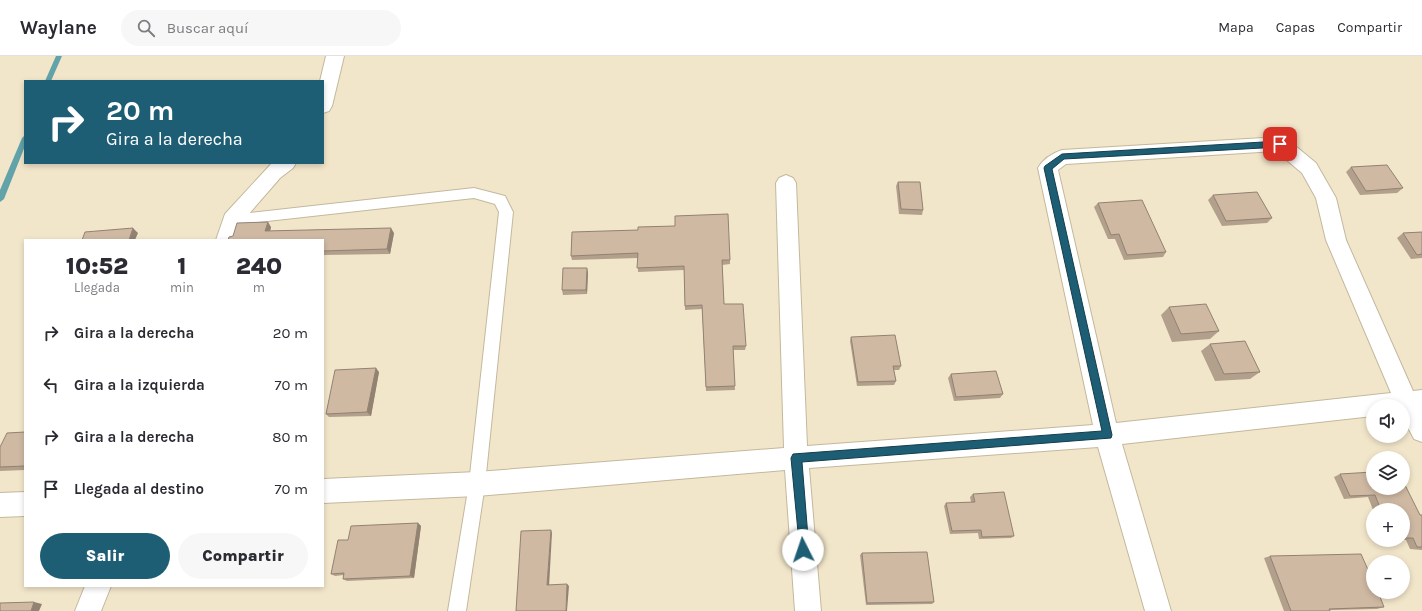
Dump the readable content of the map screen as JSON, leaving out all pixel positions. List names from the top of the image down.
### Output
{
  "page": {
    "header": "Waylane",
    "search": "Buscar aquí",
    "nav": ["Mapa", "Capas", "Compartir"],
    "turn": ["20 m", "Gira a la derecha"],
    "eta": [
      "10:52",
      "Llegada",
      "1",
      "min",
      "240",
      "m"
    ],
    "list": [
      {
        "name": "Gira a la derecha",
        "value": "20 m"
      },
      {
        "name": "Gira a la izquierda",
        "value": "70 m"
      },
      {
        "name": "Gira a la derecha",
        "value": "80 m"
      },
      {
        "name": "Llegada al destino",
        "value": "70 m"
      }
    ],
    "map_buttons": ["+", "−"],
    "buttons": ["Salir", "Compartir"]
  }
}
